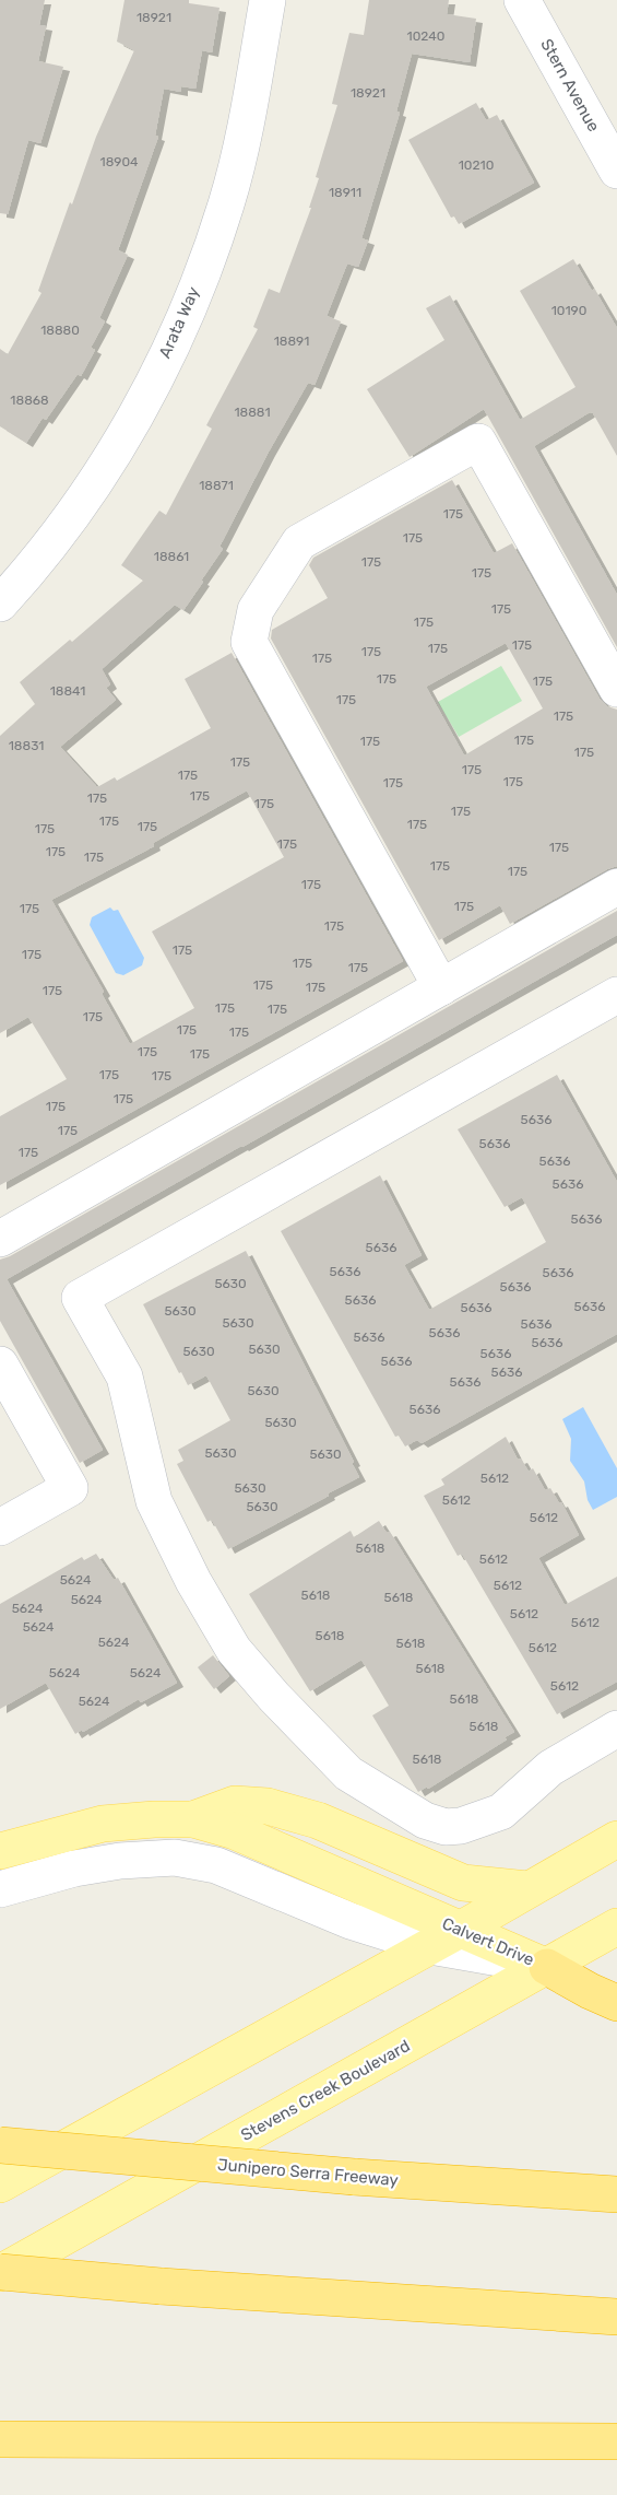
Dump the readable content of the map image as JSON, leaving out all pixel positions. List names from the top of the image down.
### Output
{
  "streets": {
    "highway": ["Junipero Serra Freeway"],
    "main road": ["Calvert Drive", "Stevens Creek Boulevard"],
    "street": ["Stern Avenue", "Arata Way"]
  },
  "crossings": [
    ["Calvert Drive", "Stevens Creek Boulevard"]
  ],
  "house_numbers": [
    "18921",
    "10240",
    "18921",
    "18904",
    "10210",
    "18911",
    "10190",
    "18880",
    "18891",
    "18868",
    "18881",
    "18871",
    "175",
    "175",
    "18861",
    "175",
    "175",
    "175",
    "175",
    "175",
    "175",
    "175",
    "175",
    "175",
    "175",
    "18841",
    "175",
    "175",
    "175",
    "175",
    "18831",
    "175",
    "175",
    "175",
    "175",
    "175",
    "175",
    "175",
    "175",
    "175",
    "175",
    "175",
    "175",
    "175",
    "175",
    "175",
    "175",
    "175",
    "175",
    "175",
    "175",
    "175",
    "175",
    "175",
    "175",
    "175",
    "175",
    "175",
    "175",
    "175",
    "175",
    "175",
    "175",
    "175",
    "175",
    "175",
    "175",
    "175",
    "175",
    "175",
    "175",
    "175",
    "175",
    "5636",
    "175",
    "5636",
    "175",
    "5636",
    "5636",
    "5636",
    "5636",
    "5636",
    "5636",
    "5630",
    "5636",
    "5636",
    "5636",
    "5636",
    "5630",
    "5630",
    "5636",
    "5636",
    "5636",
    "5636",
    "5630",
    "5630",
    "5636",
    "5636",
    "5636",
    "5636",
    "5630",
    "5636",
    "5630",
    "5630",
    "5630",
    "5612",
    "5630",
    "5612",
    "5630",
    "5612",
    "5618",
    "5612",
    "5624",
    "5612",
    "5618",
    "5618",
    "5624",
    "5624",
    "5612",
    "5612",
    "5624",
    "5618",
    "5624",
    "5618",
    "5612",
    "5618",
    "5624",
    "5624",
    "5612",
    "5618",
    "5624",
    "5618",
    "5618"
  ]
}
